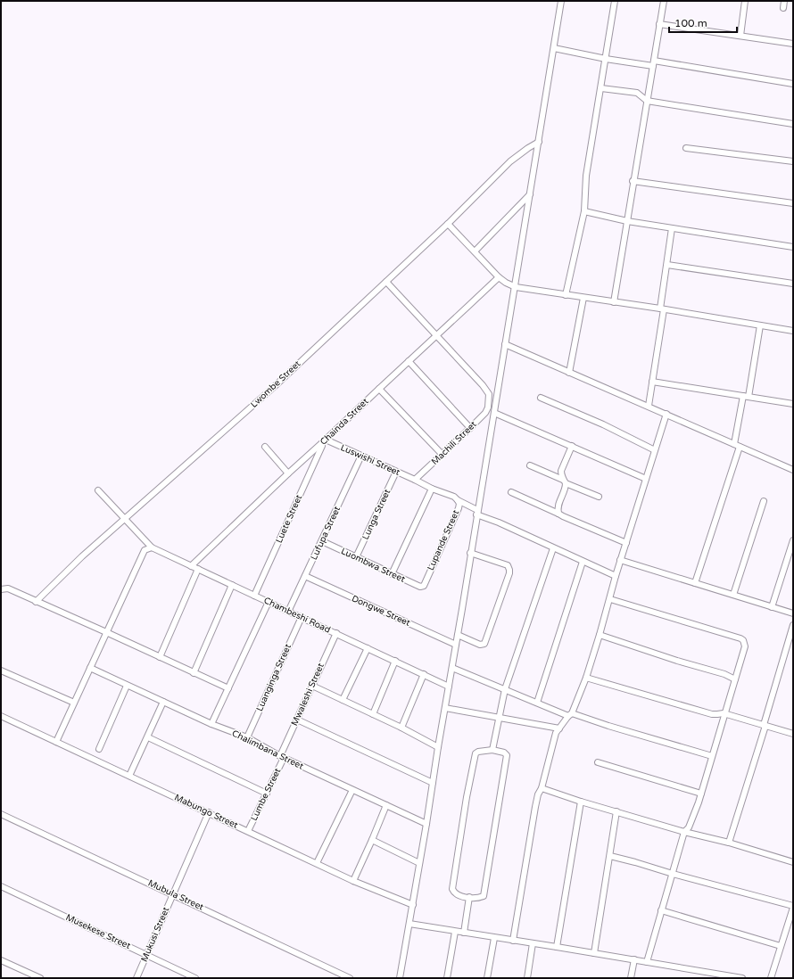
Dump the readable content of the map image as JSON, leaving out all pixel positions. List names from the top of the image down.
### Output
{
  "streets": {
    "street": [
      "Lwombe Street",
      "Chainda Street",
      "Machili Street",
      "Luswishi Street",
      "Lunga Street",
      "Luete Street",
      "Lufupa Street",
      "Lupande Street",
      "Luombwa Street",
      "Dongwe Street",
      "Chambeshi Road",
      "Luanginga Street",
      "Mwaleshi Street",
      "Chalimbana Street",
      "Lumbe Street",
      "Mabungo Street",
      "Mubula Street",
      "Musekese Street",
      "Mukusi Street"
    ]
  },
  "crossings": [
    ["Chainda Street", "Luswishi Street"],
    ["Chainda Street", "Luete Street"],
    ["Chainda Street", "Chambeshi Road"],
    ["Machili Street", "Luswishi Street"],
    ["Machili Street", "Lupande Street"],
    ["Luswishi Street", "Lunga Street"],
    ["Luswishi Street", "Luete Street"],
    ["Luswishi Street", "Lufupa Street"],
    ["Luswishi Street", "Lupande Street"],
    ["Lunga Street", "Luombwa Street"],
    ["Luete Street", "Chambeshi Road"],
    ["Lufupa Street", "Luombwa Street"],
    ["Lufupa Street", "Dongwe Street"],
    ["Lufupa Street", "Chambeshi Road"],
    ["Lupande Street", "Luombwa Street"],
    ["Chambeshi Road", "Luanginga Street"],
    ["Chambeshi Road", "Mwaleshi Street"],
    ["Luanginga Street", "Chalimbana Street"],
    ["Mwaleshi Street", "Chalimbana Street"],
    ["Mwaleshi Street", "Lumbe Street"],
    ["Chalimbana Street", "Lumbe Street"],
    ["Lumbe Street", "Mabungo Street"],
    ["Mabungo Street", "Mukusi Street"],
    ["Mubula Street", "Mukusi Street"],
    ["Musekese Street", "Mukusi Street"]
  ],
  "scale_bar": "100 m"
}
